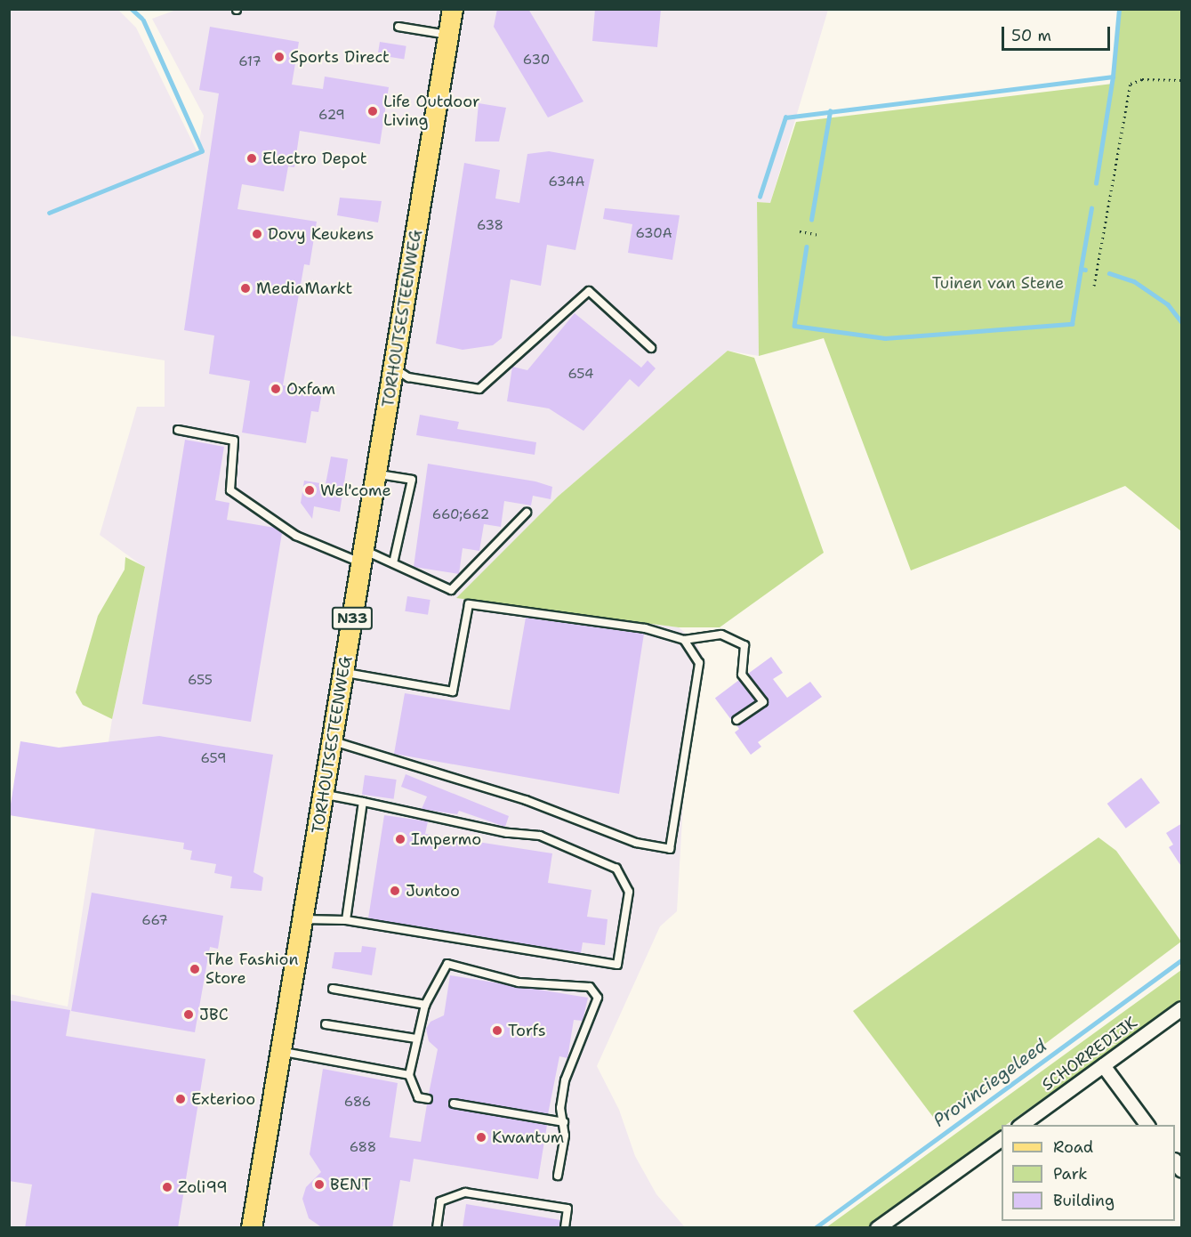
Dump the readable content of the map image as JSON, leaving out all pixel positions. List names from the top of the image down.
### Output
{
  "streets": {
    "main road": ["TORHOUTSESTEENWEG", "N33"],
    "street": ["SCHORREDIJK"]
  },
  "water": ["Provinciegeleed"],
  "parks": ["Tuinen van Stene"],
  "places": [
    "Sports Direct",
    "Life Outdoor Living",
    "Electro Depot",
    "Dovy Keukens",
    "MediaMarkt",
    "Oxfam",
    "Wel'come",
    "Impermo",
    "Juntoo",
    "The Fashion Store",
    "JBC",
    "Torfs",
    "Exterioo",
    "Kwantum",
    "BENT",
    "Zoli99"
  ],
  "house_numbers": [
    "630",
    "617",
    "629",
    "634A",
    "638",
    "630A",
    "654",
    "660;662",
    "655",
    "659",
    "667",
    "686",
    "688"
  ],
  "legend": ["Road", "Park", "Building"],
  "scale_bar": "50 m"
}
